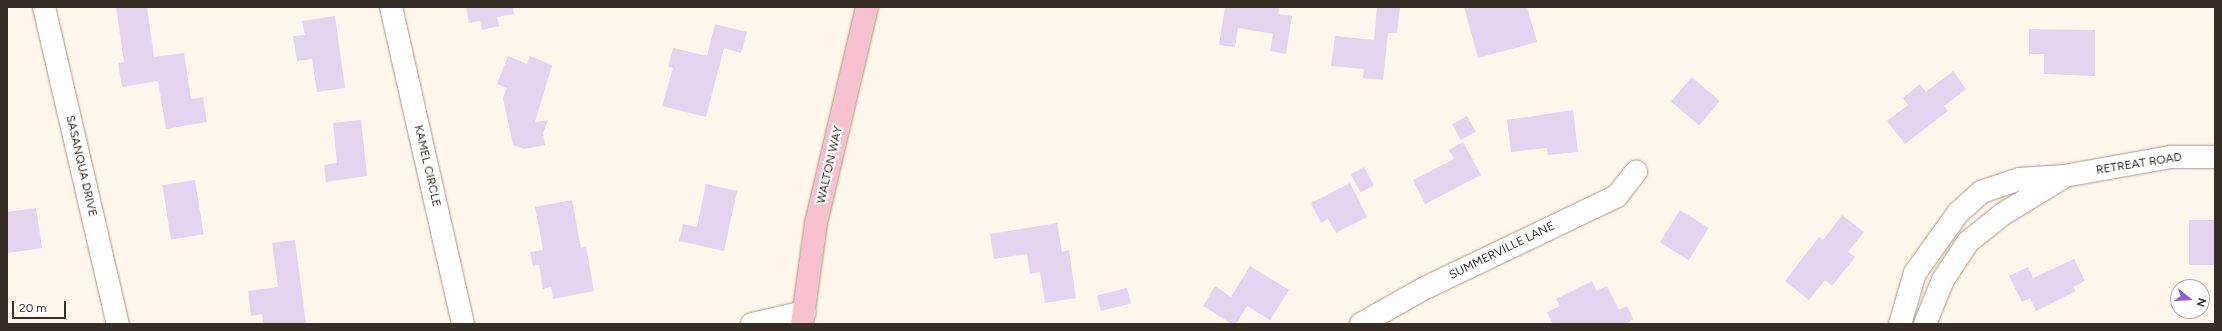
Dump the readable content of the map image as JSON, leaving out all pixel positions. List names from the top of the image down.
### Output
{
  "streets": {
    "main road": ["WALTON WAY"],
    "street": [
      "RETREAT ROAD",
      "SASANQUA DRIVE",
      "KAMEL CIRCLE",
      "SUMMERVILLE LANE"
    ]
  },
  "scale_bar": "20 m",
  "north": "right"
}
